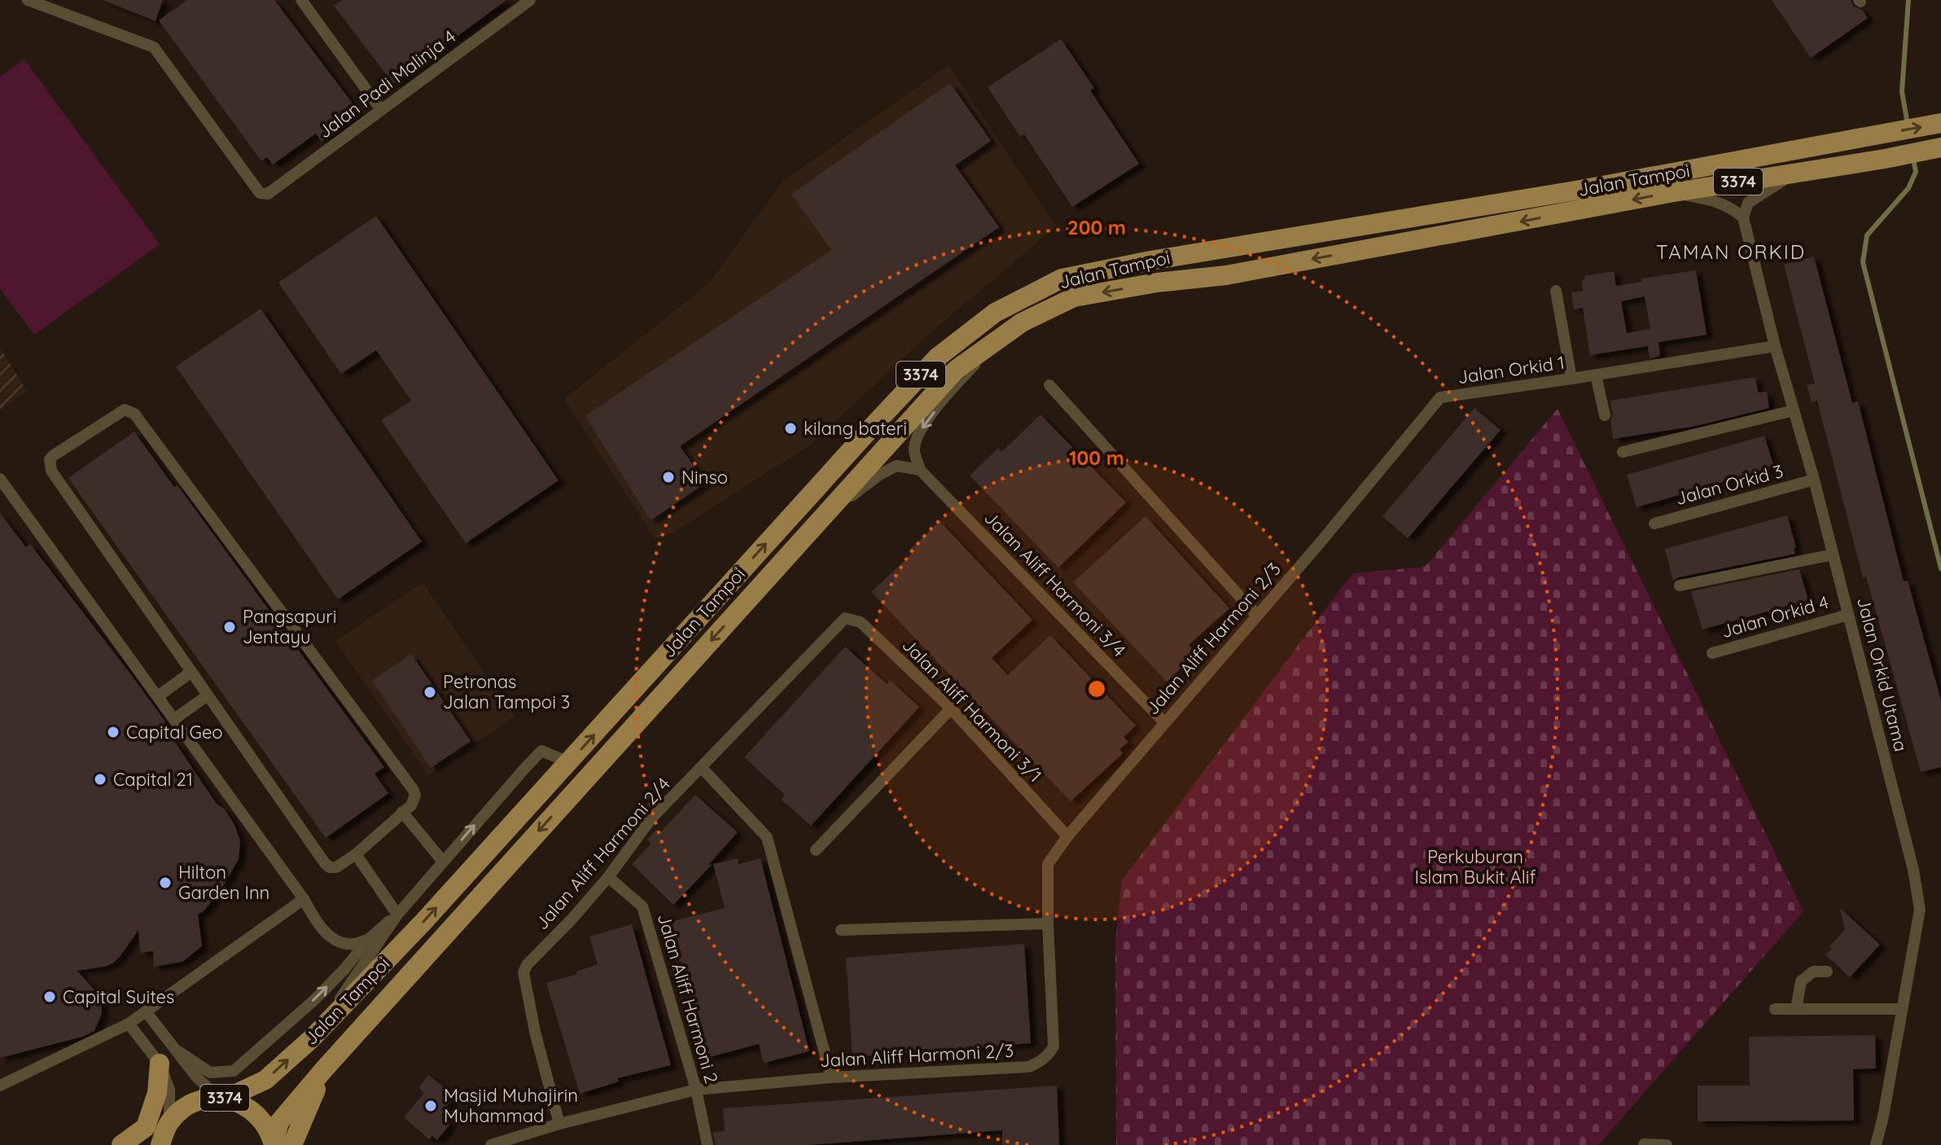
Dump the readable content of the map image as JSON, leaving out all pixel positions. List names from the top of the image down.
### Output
{
  "streets": {
    "main road": ["Jalan Tampoi", "3374"],
    "street": [
      "Jalan Padi Malinja 4",
      "Jalan Orkid 1",
      "Jalan Orkid 3",
      "Jalan Aliff Harmoni 3/4",
      "Jalan Orkid 4",
      "Jalan Aliff Harmoni 2/3",
      "Jalan Orkid Utama",
      "Jalan Aliff Harmoni 3/1",
      "Jalan Aliff Harmoni 2/4",
      "Jalan Aliff Harmoni 2"
    ]
  },
  "crossings": [
    ["Jalan Tampoi", "3374"],
    ["Jalan Orkid 1", "Jalan Aliff Harmoni 2/3"],
    ["Jalan Orkid 1", "Jalan Orkid Utama"],
    ["Jalan Orkid 3", "Jalan Orkid Utama"],
    ["Jalan Aliff Harmoni 3/4", "Jalan Aliff Harmoni 2/3"],
    ["Jalan Orkid 4", "Jalan Orkid Utama"],
    ["Jalan Aliff Harmoni 2/3", "Jalan Aliff Harmoni 3/1"],
    ["Jalan Aliff Harmoni 2/3", "Jalan Aliff Harmoni 2/4"],
    ["Jalan Aliff Harmoni 2/3", "Jalan Aliff Harmoni 2"],
    ["Jalan Aliff Harmoni 3/1", "Jalan Aliff Harmoni 2/4"],
    ["Jalan Aliff Harmoni 2/4", "Jalan Aliff Harmoni 2"]
  ],
  "districts": ["TAMAN ORKID"],
  "parks": ["Perkuburan Islam Bukit Alif"],
  "places": [
    "kilang bateri",
    "Ninso",
    "Pangsapuri Jentayu",
    "Petronas Jalan Tampoi 3",
    "Capital Geo",
    "Capital 21",
    "Hilton Garden Inn",
    "Capital Suites",
    "Masjid Muhajirin Muhammad"
  ],
  "rings": ["200 m", "100 m"]
}
